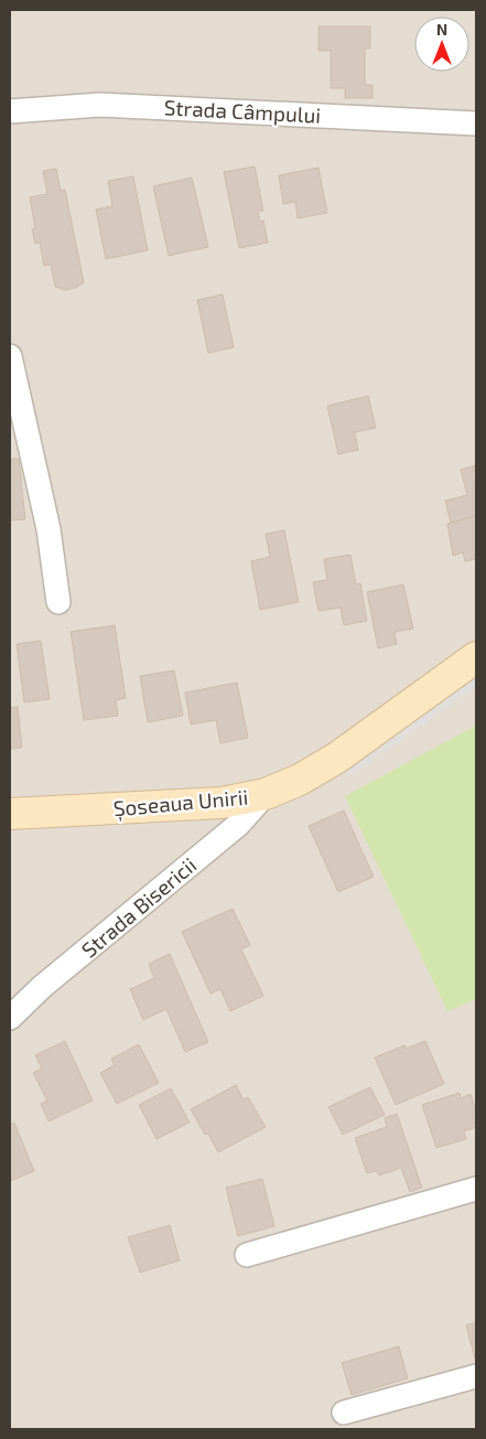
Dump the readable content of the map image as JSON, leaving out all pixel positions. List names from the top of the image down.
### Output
{
  "streets": {
    "main road": ["Șoseaua Unirii"],
    "street": ["Strada Câmpului", "Strada Bisericii"]
  },
  "crossings": [
    ["Șoseaua Unirii", "Strada Bisericii"]
  ],
  "north": "top"
}
